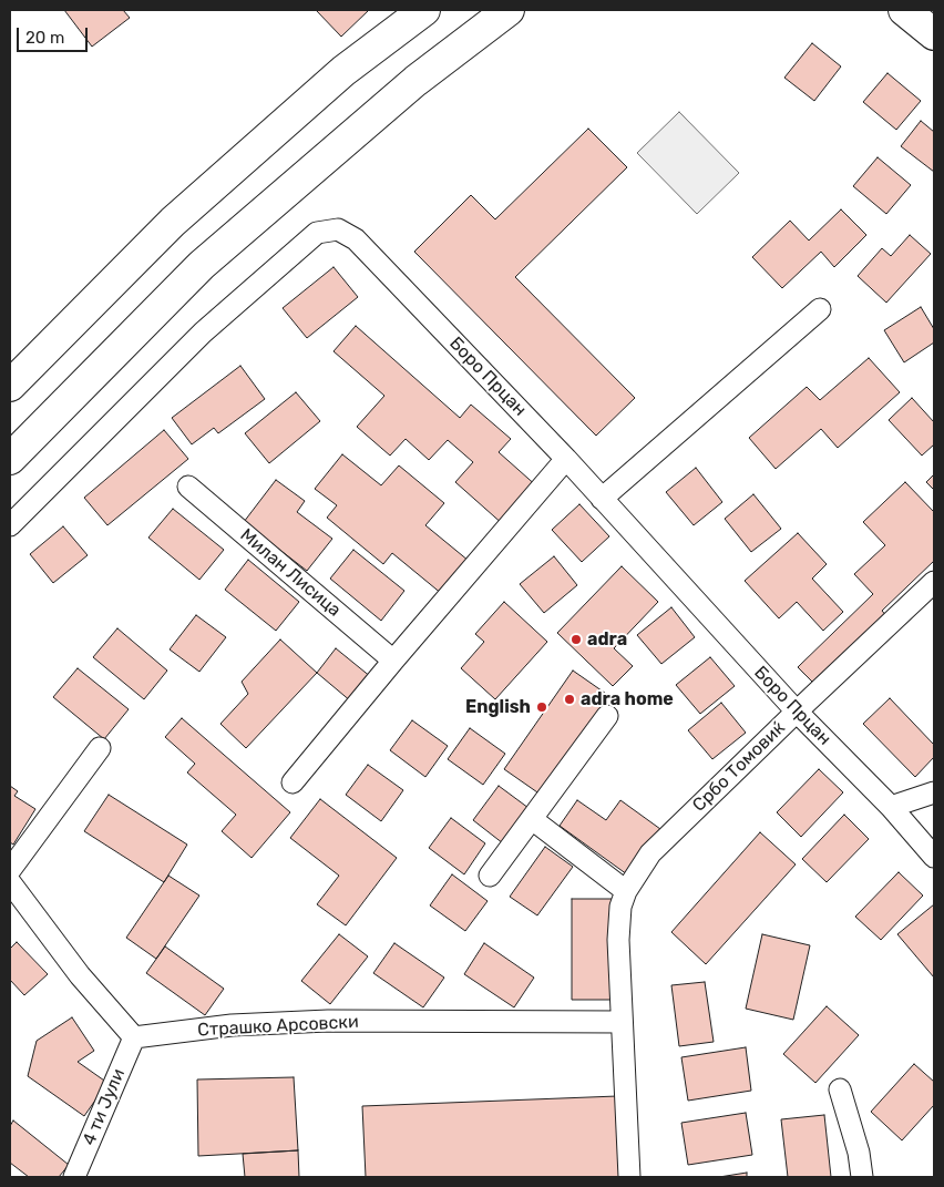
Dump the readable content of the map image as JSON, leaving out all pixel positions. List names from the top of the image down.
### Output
{
  "streets": {
    "street": [
      "Боро Прцан",
      "Милан Лисица",
      "Србо Томовиќ",
      "Страшко Арсовски",
      "4 ти Јули"
    ]
  },
  "crossings": [
    ["Боро Прцан", "Србо Томовиќ"],
    ["Србо Томовиќ", "Страшко Арсовски"],
    ["Страшко Арсовски", "4 ти Јули"]
  ],
  "places": ["adra", "adra home", "English"],
  "scale_bar": "20 m"
}
